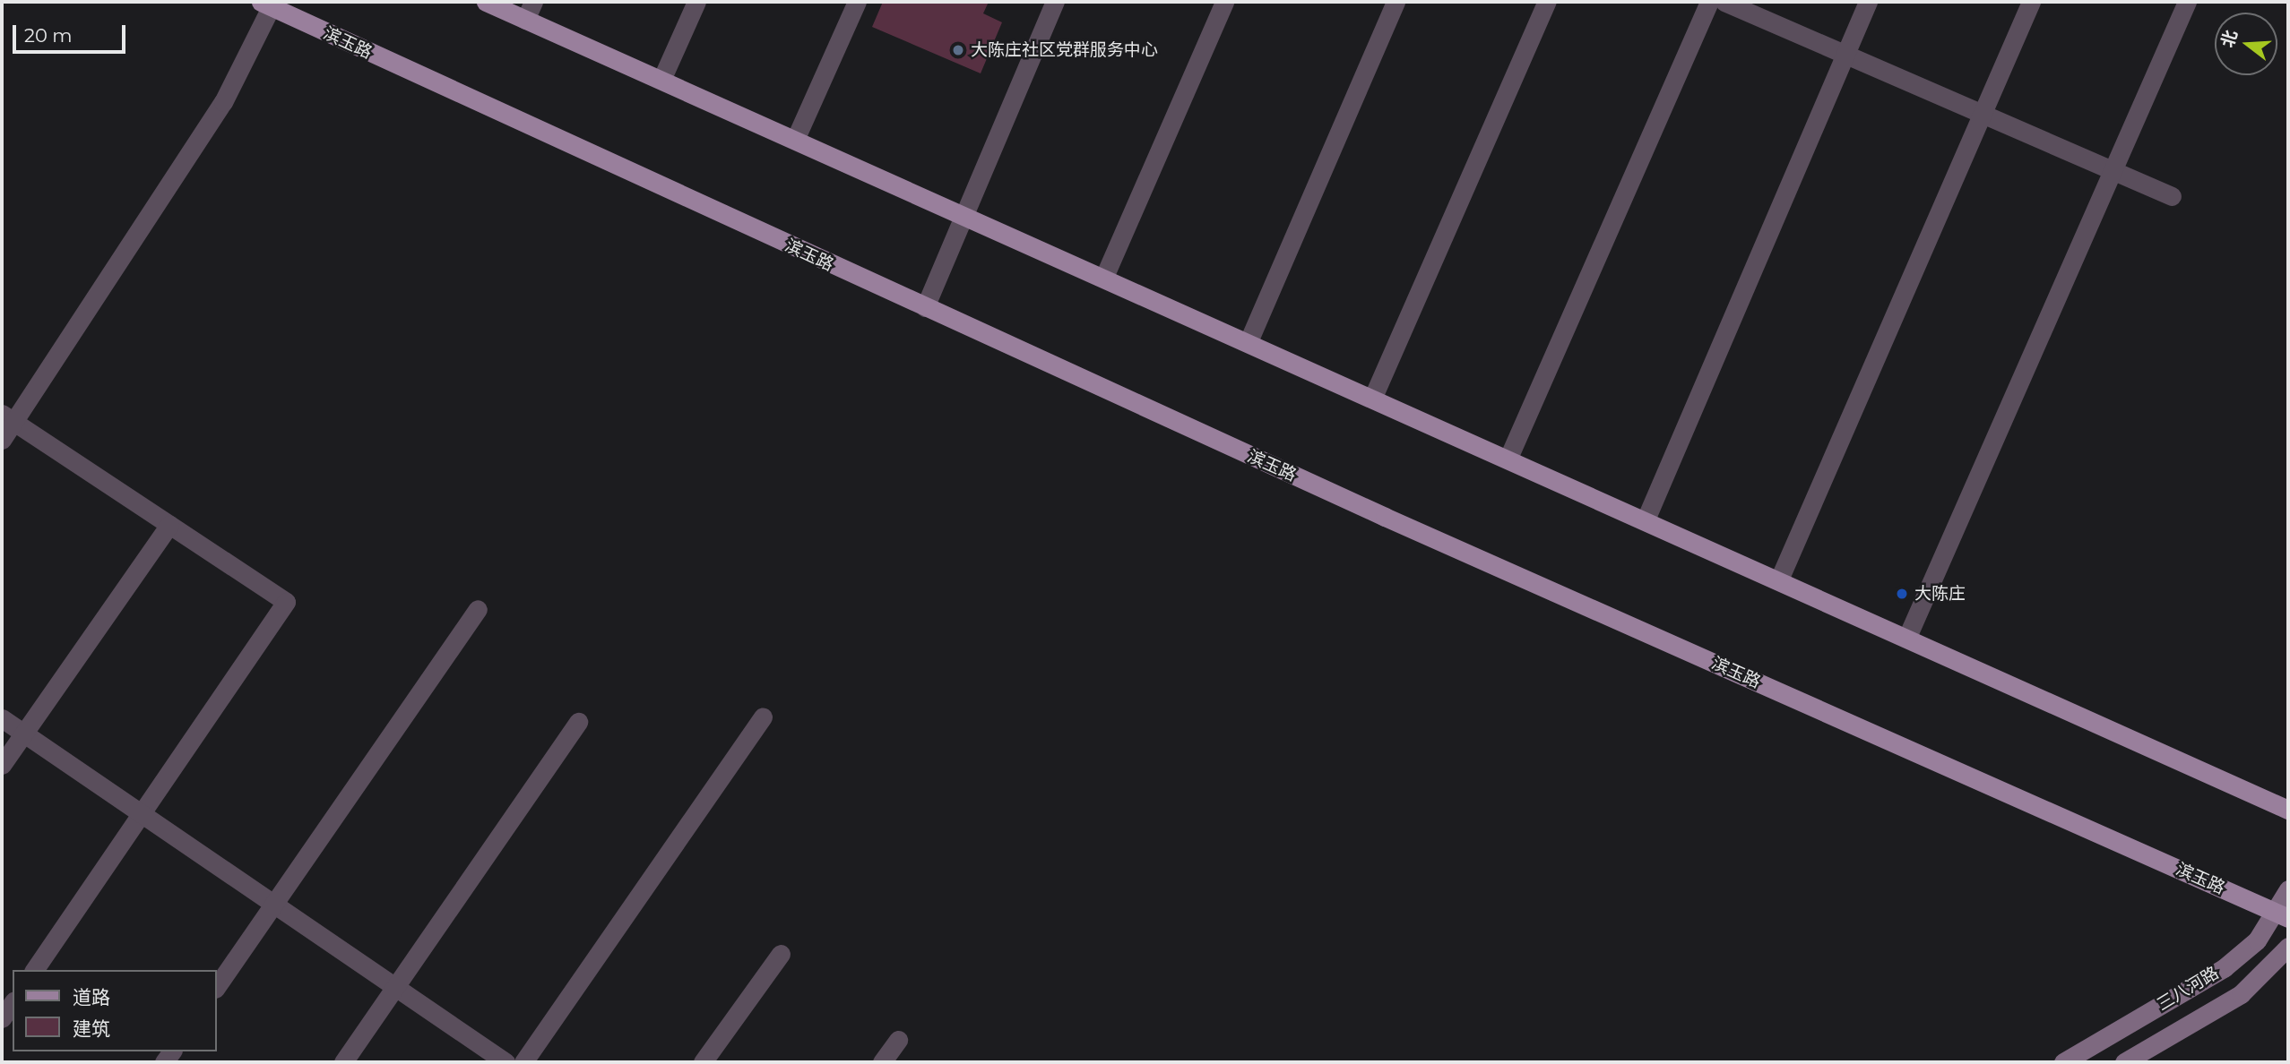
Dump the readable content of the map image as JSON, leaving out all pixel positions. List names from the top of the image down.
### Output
{
  "streets": {
    "main road": ["滨玉路"],
    "street": ["三八河路"]
  },
  "crossings": [
    ["滨玉路", "三八河路"]
  ],
  "places": ["大陈庄社区党群服务中心", "大陈庄"],
  "legend": ["道路", "建筑"],
  "scale_bar": "20 m",
  "north": "left"
}
